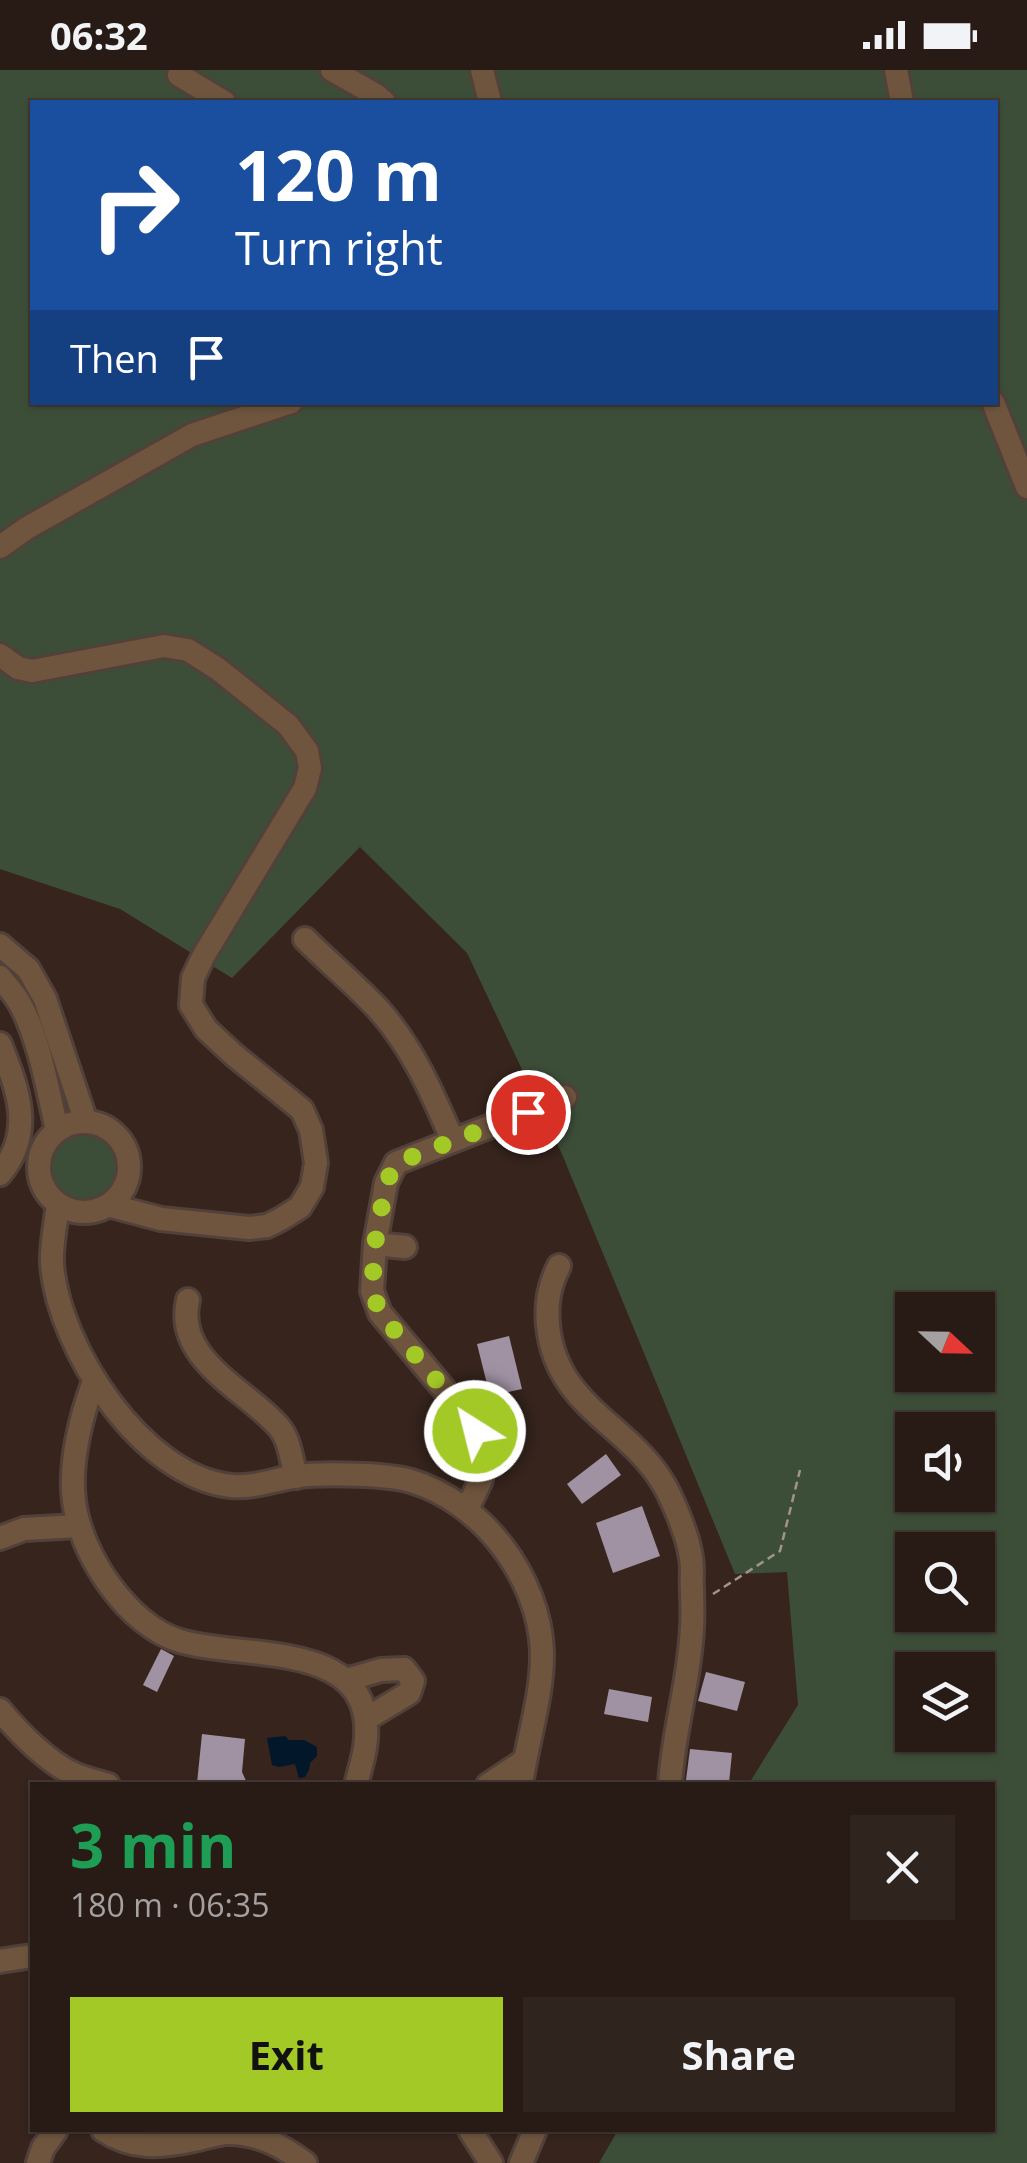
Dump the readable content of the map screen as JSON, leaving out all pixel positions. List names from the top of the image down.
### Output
{
  "north": "right",
  "page": {
    "status": "06:32",
    "turn": ["120 m", "Turn right"],
    "then": "Then",
    "heading": ["3 min", "180 m · 06:35"],
    "buttons": ["Exit", "Share"]
  }
}
